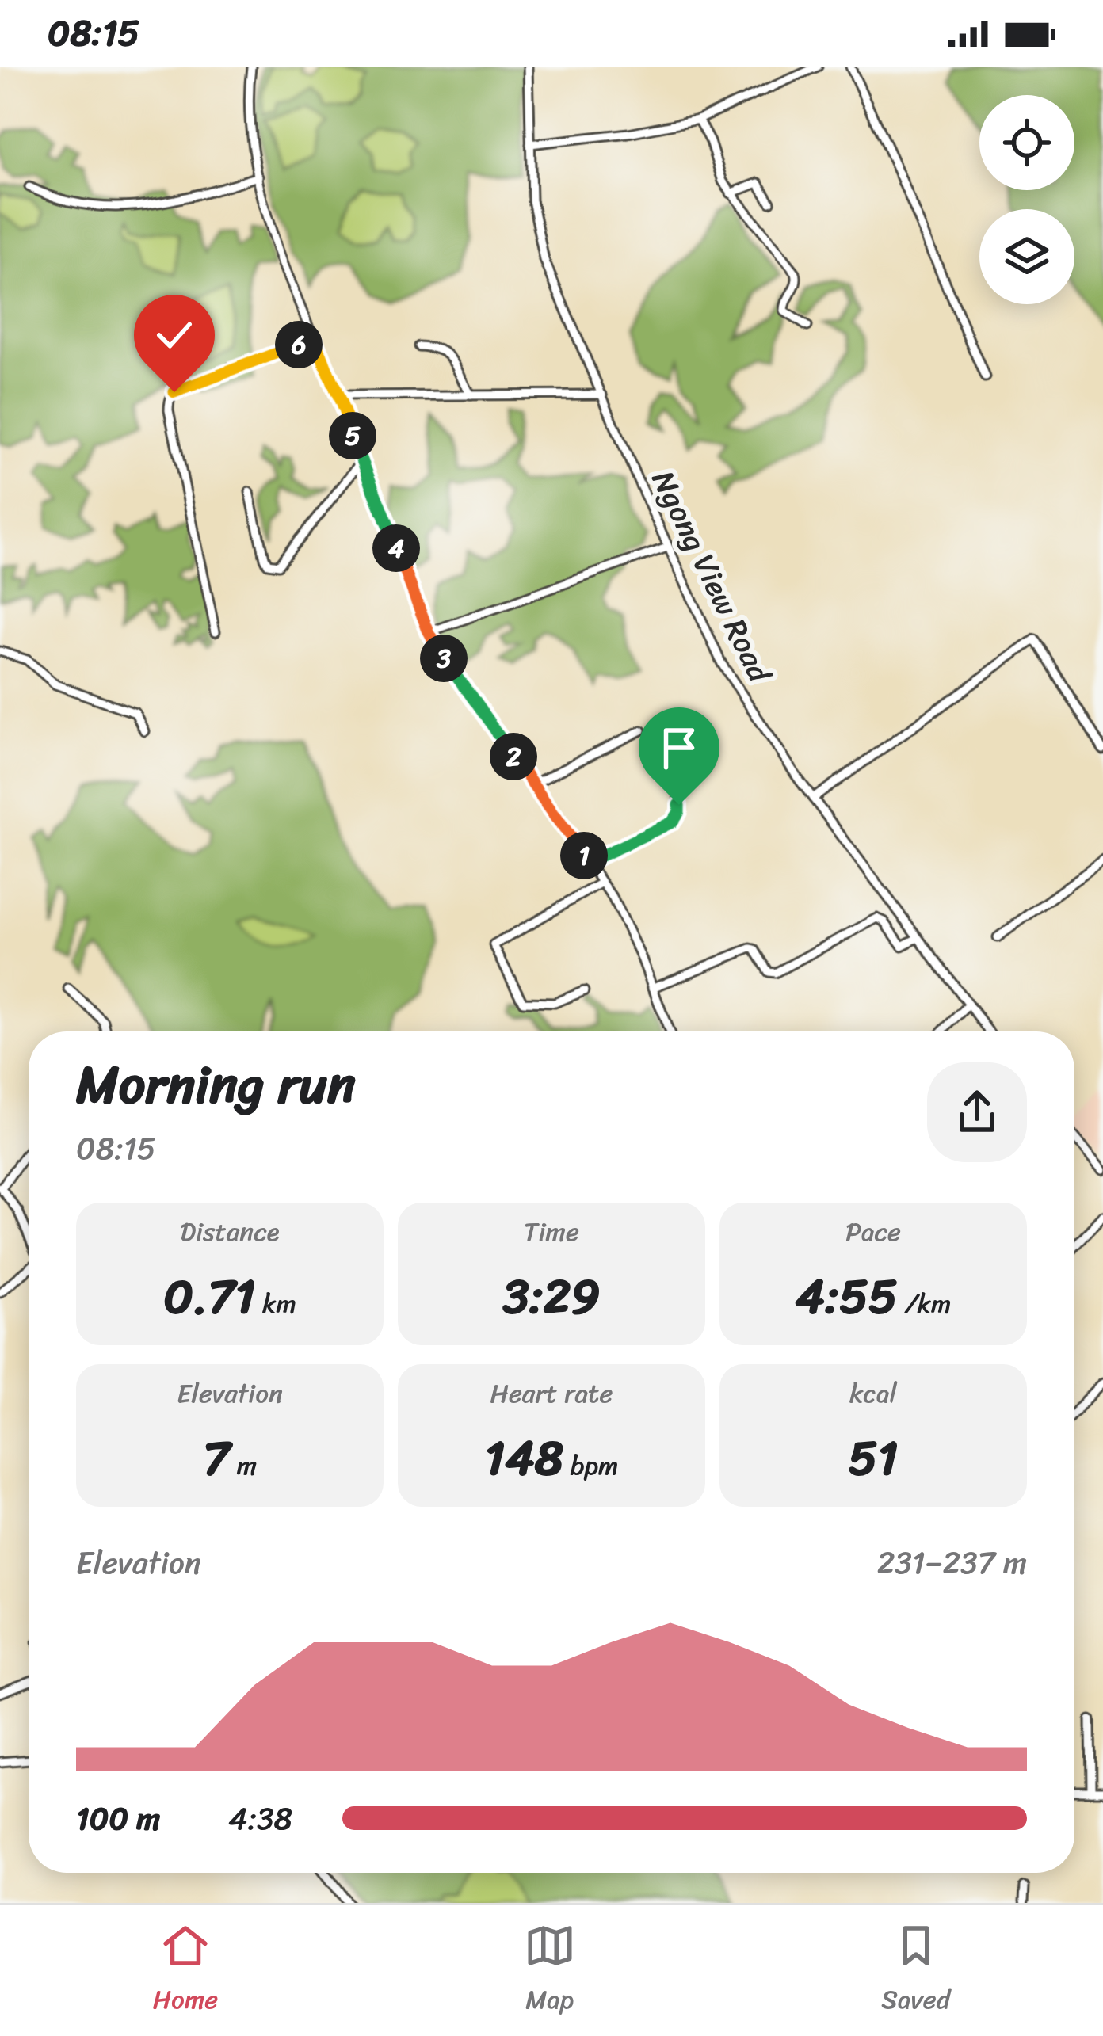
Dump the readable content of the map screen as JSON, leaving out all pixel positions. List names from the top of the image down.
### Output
{
  "streets": {
    "street": ["Ngong View Road"]
  },
  "page": {
    "status": "08:15",
    "pins": [
      "6",
      "5",
      "4",
      "3",
      "2",
      "1"
    ],
    "heading": ["Morning run", "08:15"],
    "stats": [
      ["Distance", "0.71 km"],
      ["Time", "3:29"],
      ["Pace", "4:55 /km"],
      ["Elevation", "7 m"],
      ["Heart rate", "148 bpm"],
      ["kcal", "51"]
    ],
    "chart": ["Elevation", "231–237 m"],
    "list": [
      {
        "name": "100 m",
        "note": "4:38"
      }
    ],
    "tabs": ["Home", "Map", "Saved"]
  }
}
